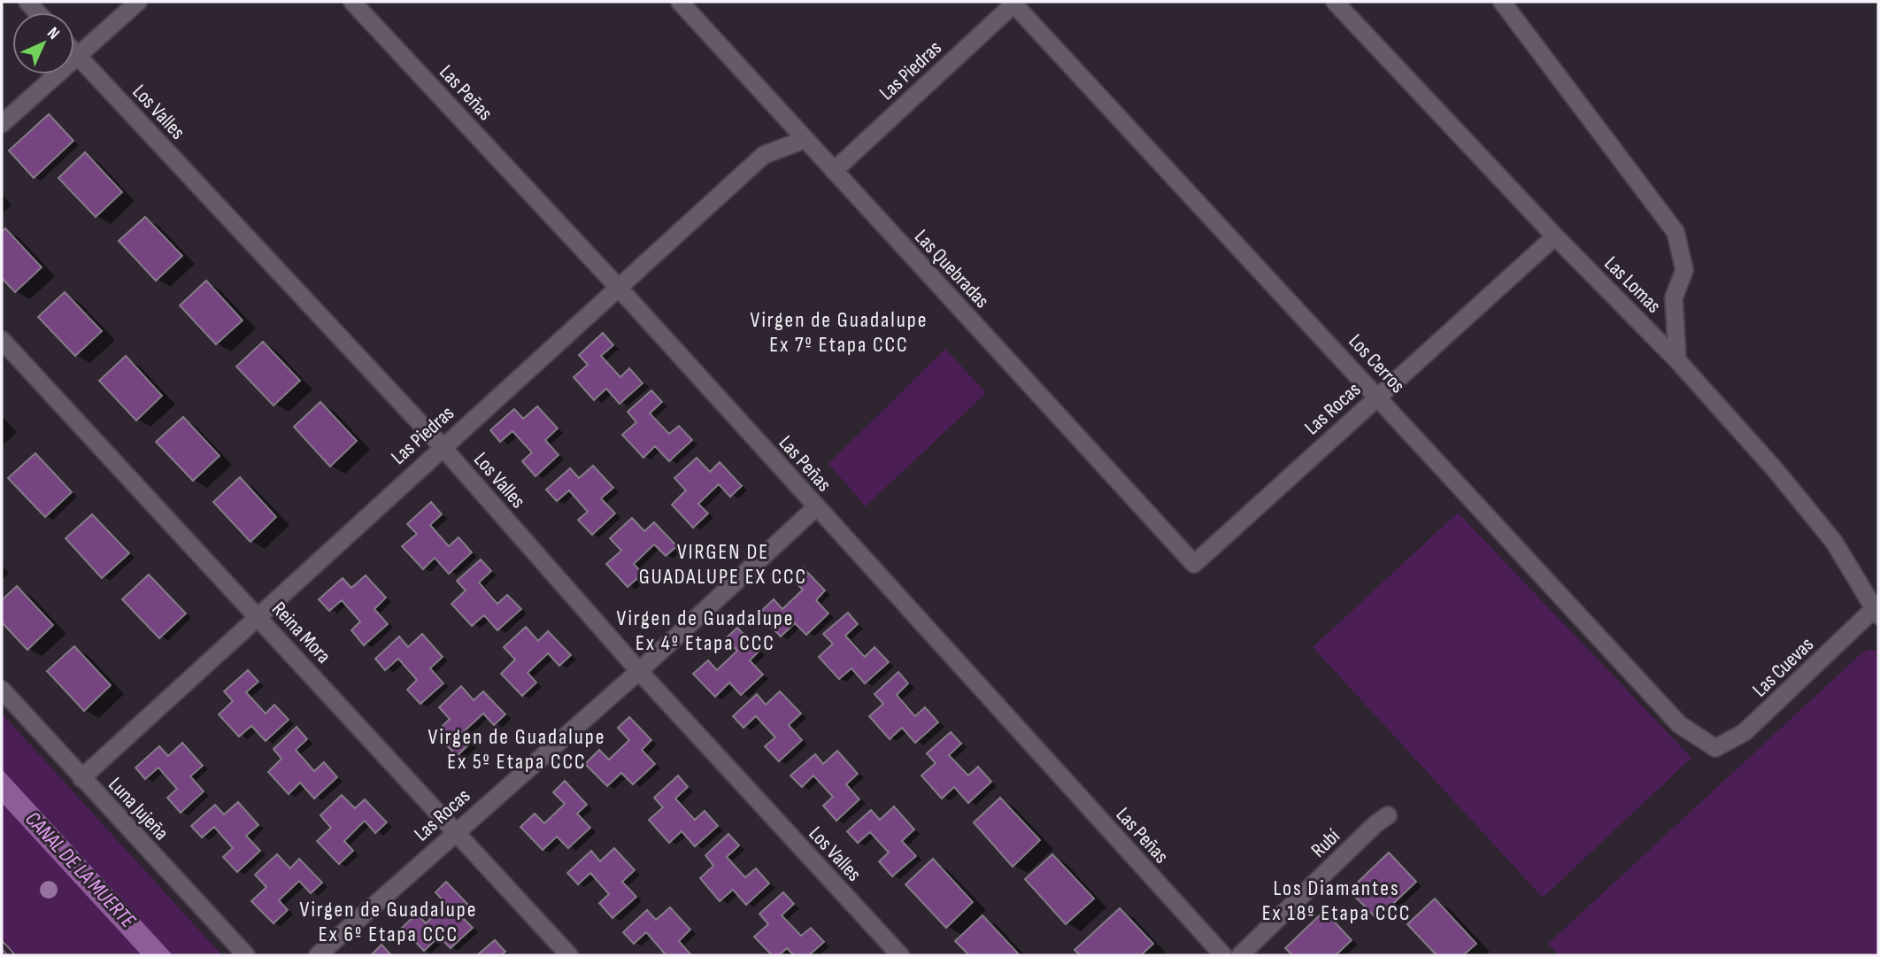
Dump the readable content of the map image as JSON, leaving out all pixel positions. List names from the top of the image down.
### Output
{
  "streets": {
    "street": [
      "Las Piedras",
      "Las Peñas",
      "Los Valles",
      "Las Quebradas",
      "Las Lomas",
      "Los Cerros",
      "Las Rocas",
      "Reina Mora",
      "Las Cuevas",
      "Luna Jujeña",
      "Rubí"
    ]
  },
  "crossings": [
    ["Las Piedras", "Las Peñas"],
    ["Las Piedras", "Los Valles"],
    ["Las Piedras", "Las Quebradas"],
    ["Las Piedras", "Los Cerros"],
    ["Las Piedras", "Reina Mora"],
    ["Las Piedras", "Luna Jujeña"],
    ["Las Peñas", "Las Rocas"],
    ["Los Valles", "Las Rocas"],
    ["Las Quebradas", "Las Rocas"],
    ["Las Lomas", "Las Rocas"],
    ["Las Lomas", "Las Cuevas"],
    ["Los Cerros", "Las Rocas"],
    ["Los Cerros", "Las Cuevas"],
    ["Las Rocas", "Reina Mora"]
  ],
  "districts": [
    "Virgen de Guadalupe Ex 7º Etapa CCC",
    "VIRGEN DE GUADALUPE EX CCC",
    "Virgen de Guadalupe Ex 4º Etapa CCC",
    "Virgen de Guadalupe Ex 5º Etapa CCC",
    "Los Diamantes Ex 18º Etapa CCC",
    "Virgen de Guadalupe Ex 6º Etapa CCC"
  ],
  "water": ["CANAL DE LA MUERTE"],
  "north": "top right"
}
